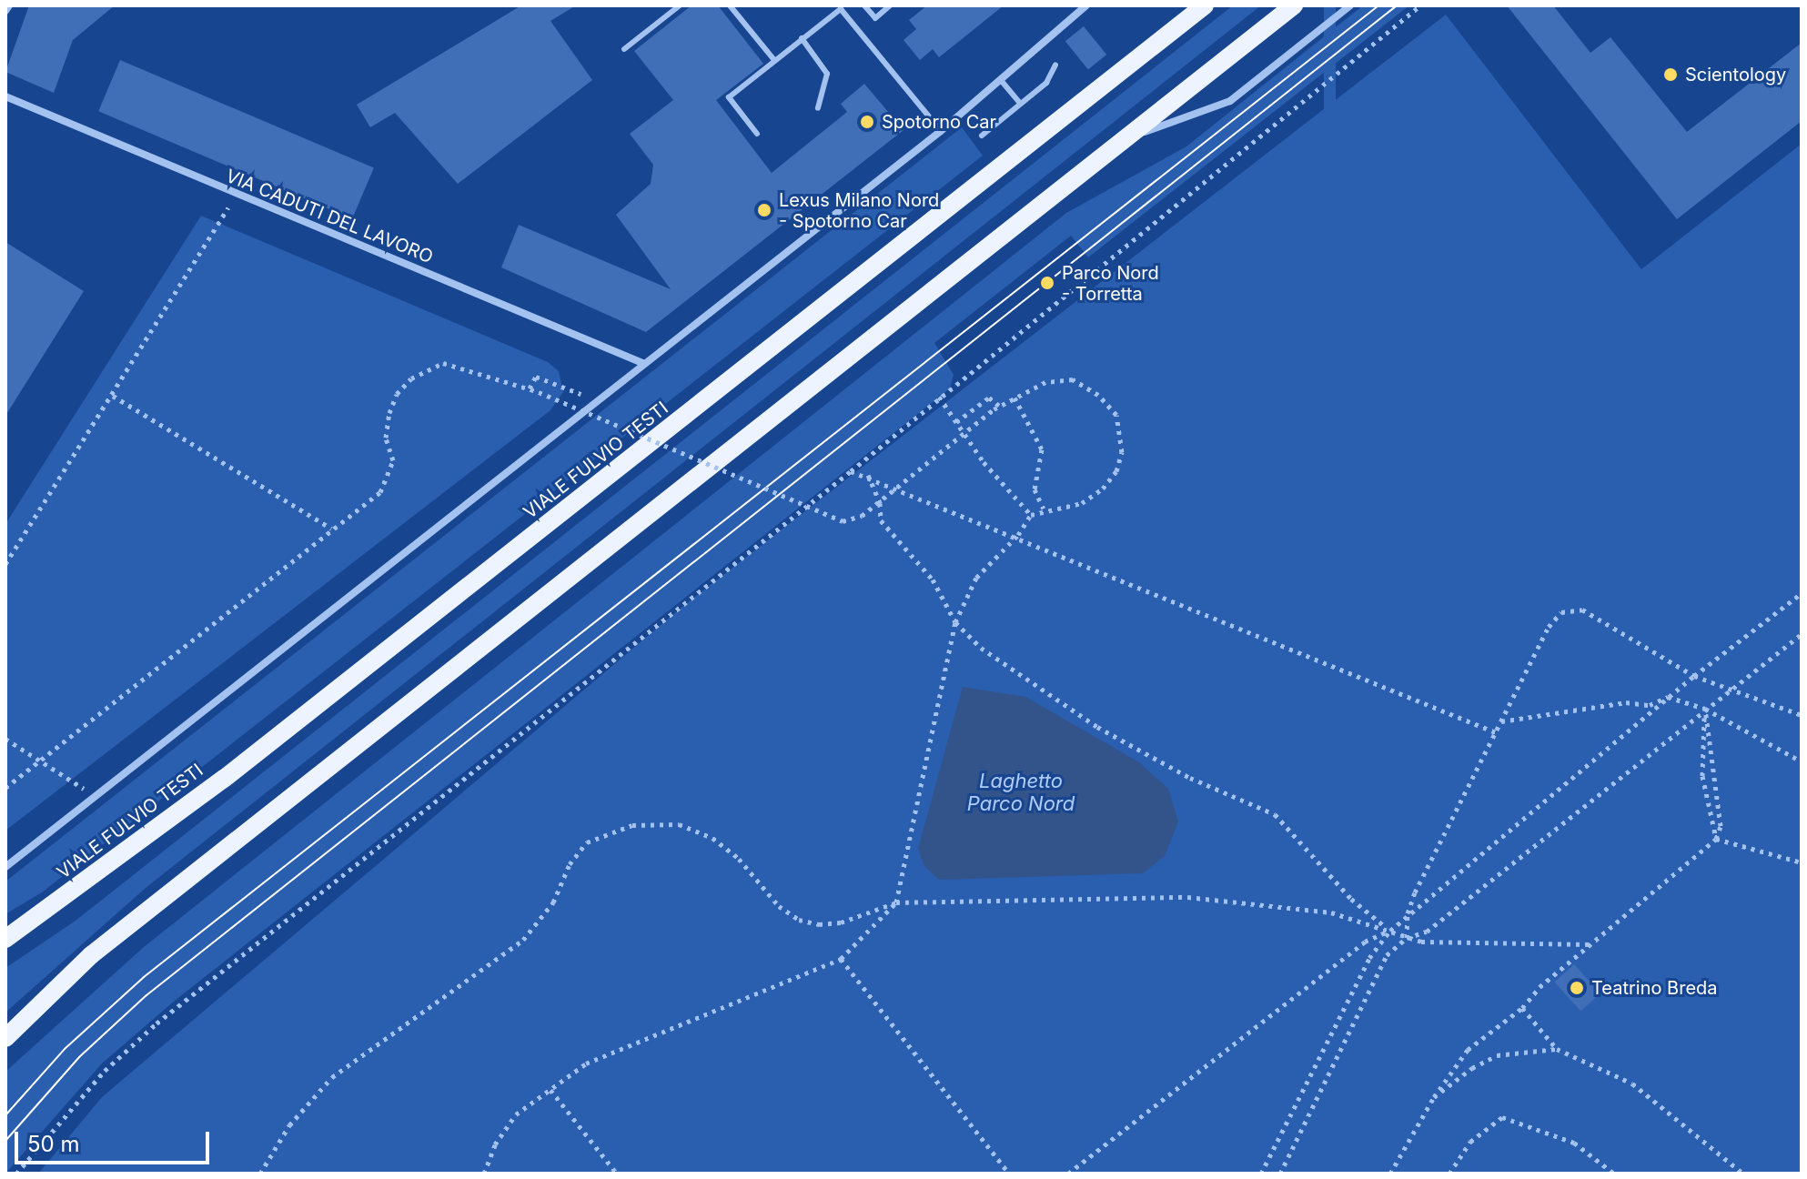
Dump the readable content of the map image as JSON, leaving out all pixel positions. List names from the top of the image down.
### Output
{
  "streets": {
    "main road": ["VIALE FULVIO TESTI"],
    "street": ["VIA CADUTI DEL LAVORO"]
  },
  "water": ["Laghetto Parco Nord"],
  "places": [
    "Scientology",
    "Spotorno Car",
    "Lexus Milano Nord - Spotorno Car",
    "Parco Nord - Torretta",
    "Teatrino Breda"
  ],
  "scale_bar": "50 m"
}
